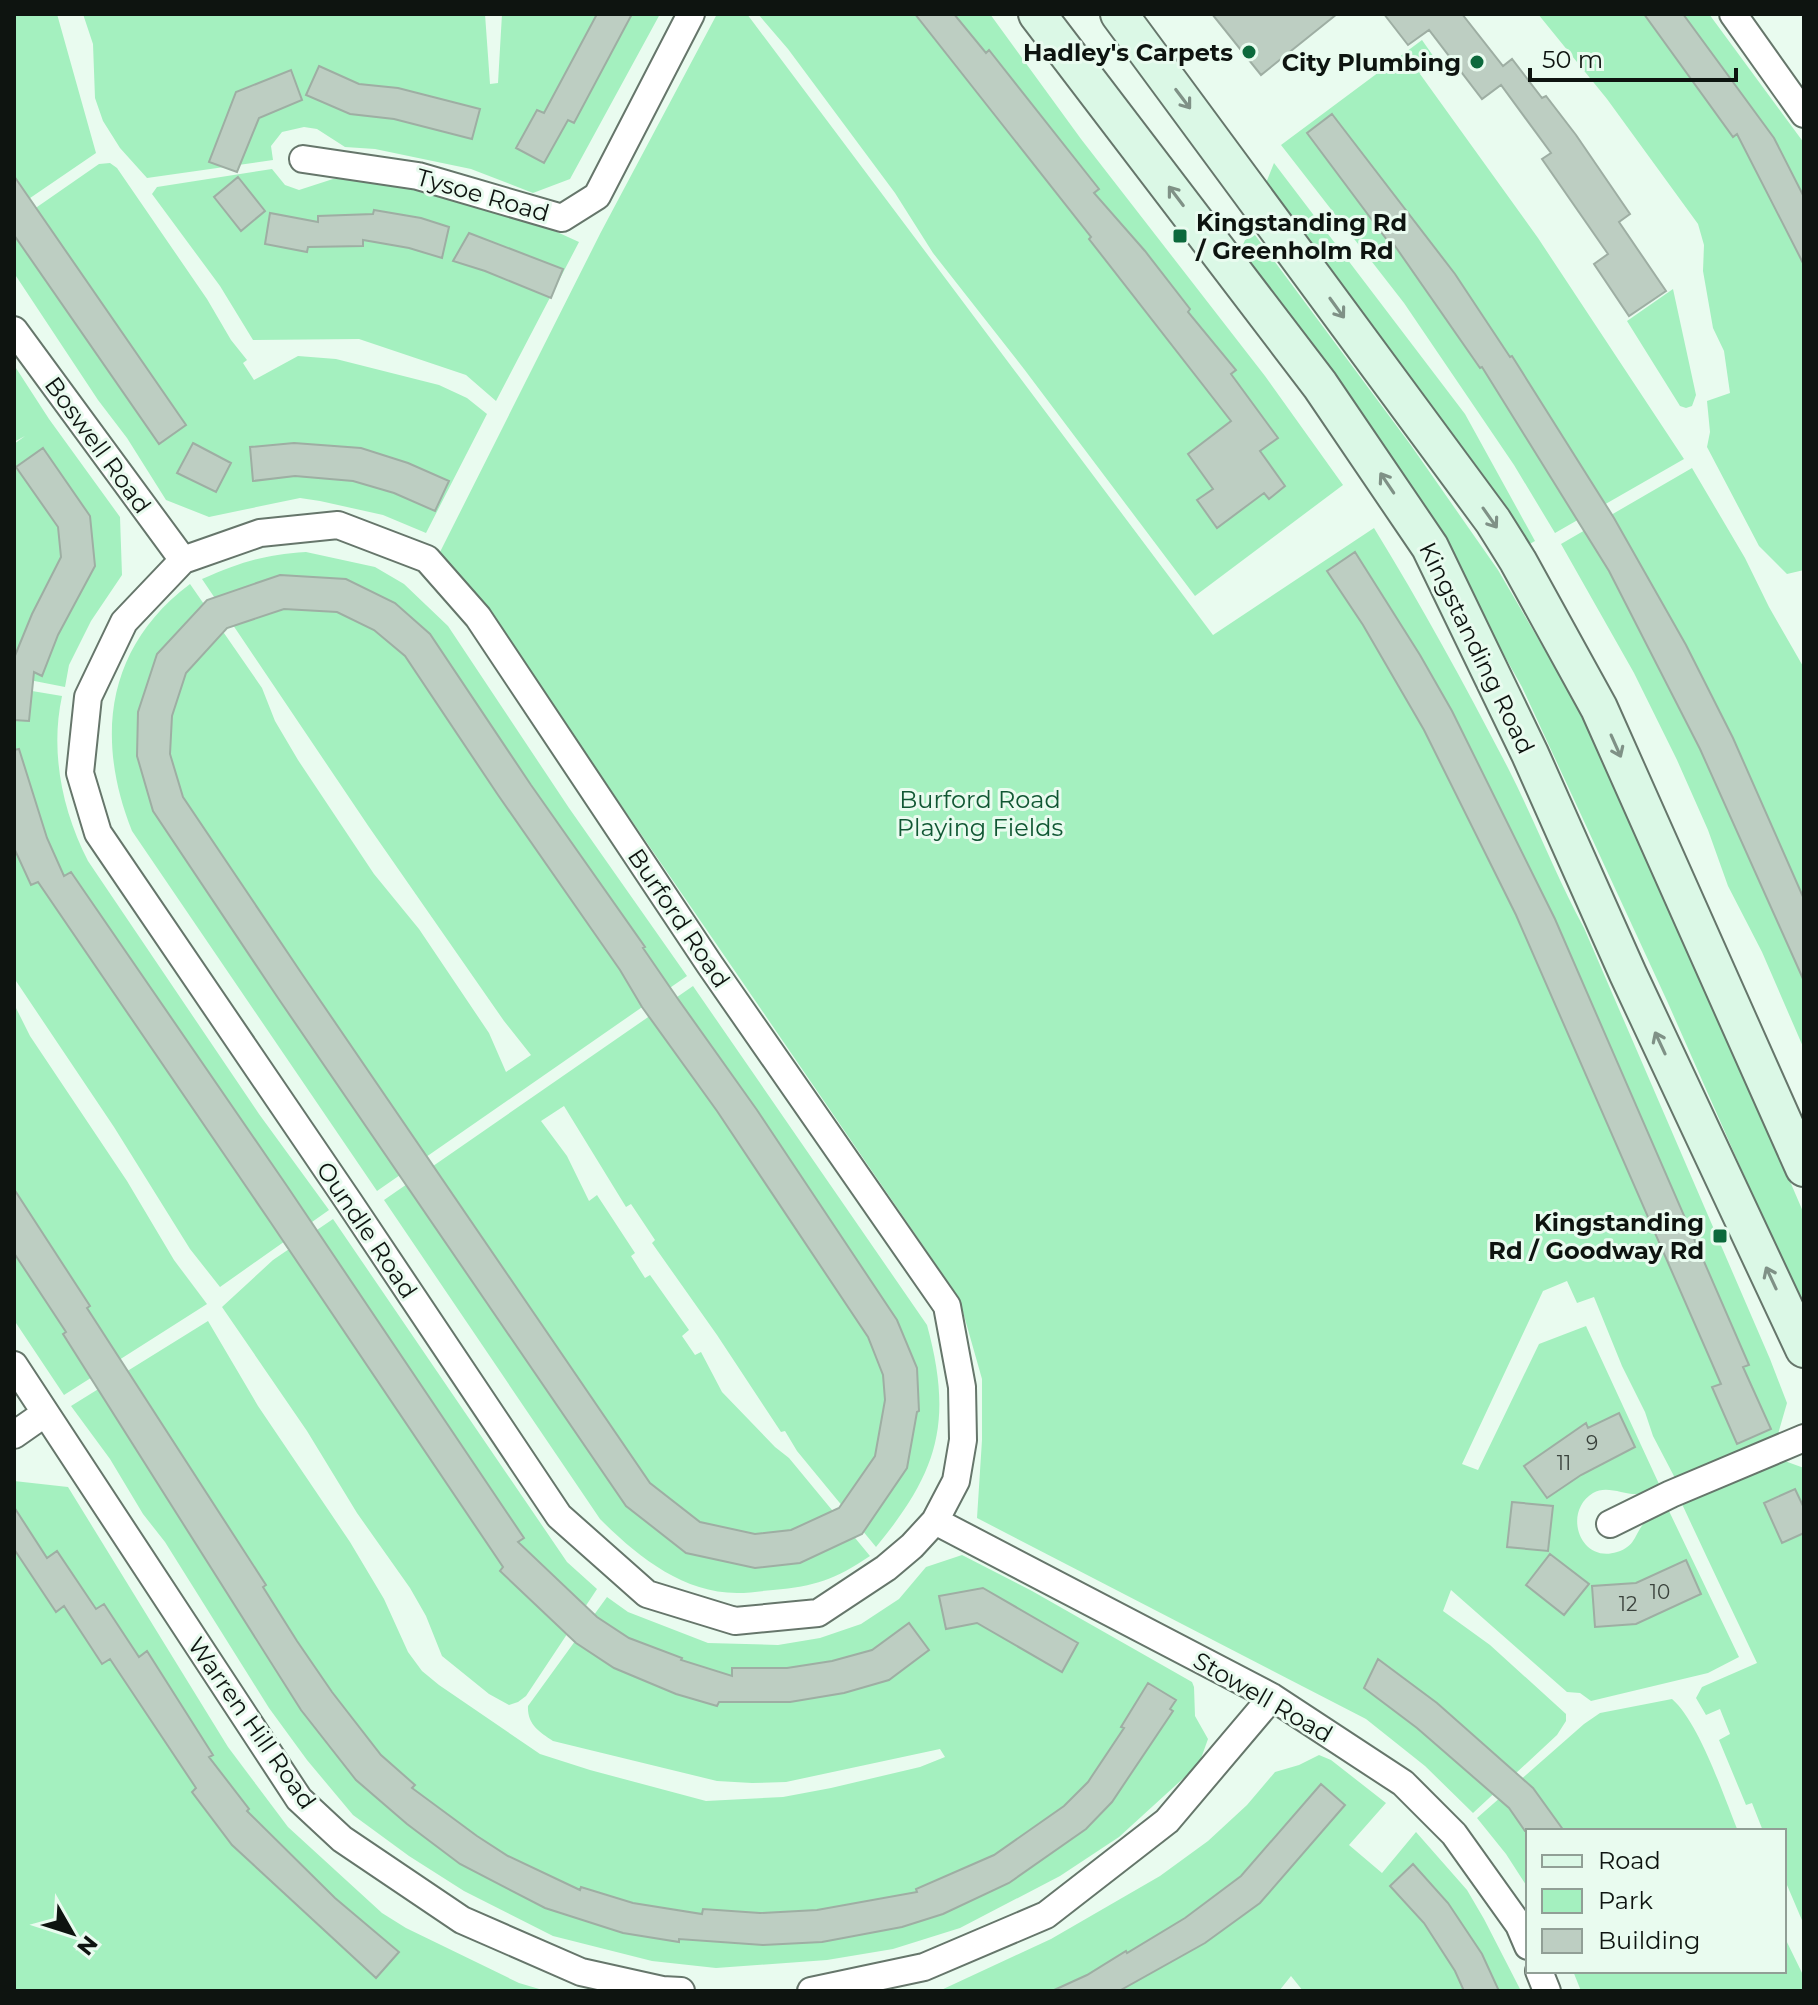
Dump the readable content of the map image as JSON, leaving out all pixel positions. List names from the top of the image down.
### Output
{
  "streets": {
    "main road": ["Kingstanding Road"],
    "street": [
      "Tysoe Road",
      "Boswell Road",
      "Burford Road",
      "Oundle Road",
      "Stowell Road",
      "Warren Hill Road"
    ]
  },
  "crossings": [
    ["Boswell Road", "Burford Road"],
    ["Boswell Road", "Oundle Road"],
    ["Burford Road", "Oundle Road"],
    ["Burford Road", "Stowell Road"],
    ["Oundle Road", "Stowell Road"]
  ],
  "parks": ["Burford Road Playing Fields"],
  "places": {
    "other": ["Hadley's Carpets", "City Plumbing"],
    "transit": ["Kingstanding Rd / Greenholm Rd", "Kingstanding Rd / Goodway Rd"]
  },
  "house_numbers": [
    "9",
    "11",
    "10",
    "12"
  ],
  "legend": ["Road", "Park", "Building"],
  "scale_bar": "50 m",
  "north": "bottom right"
}
